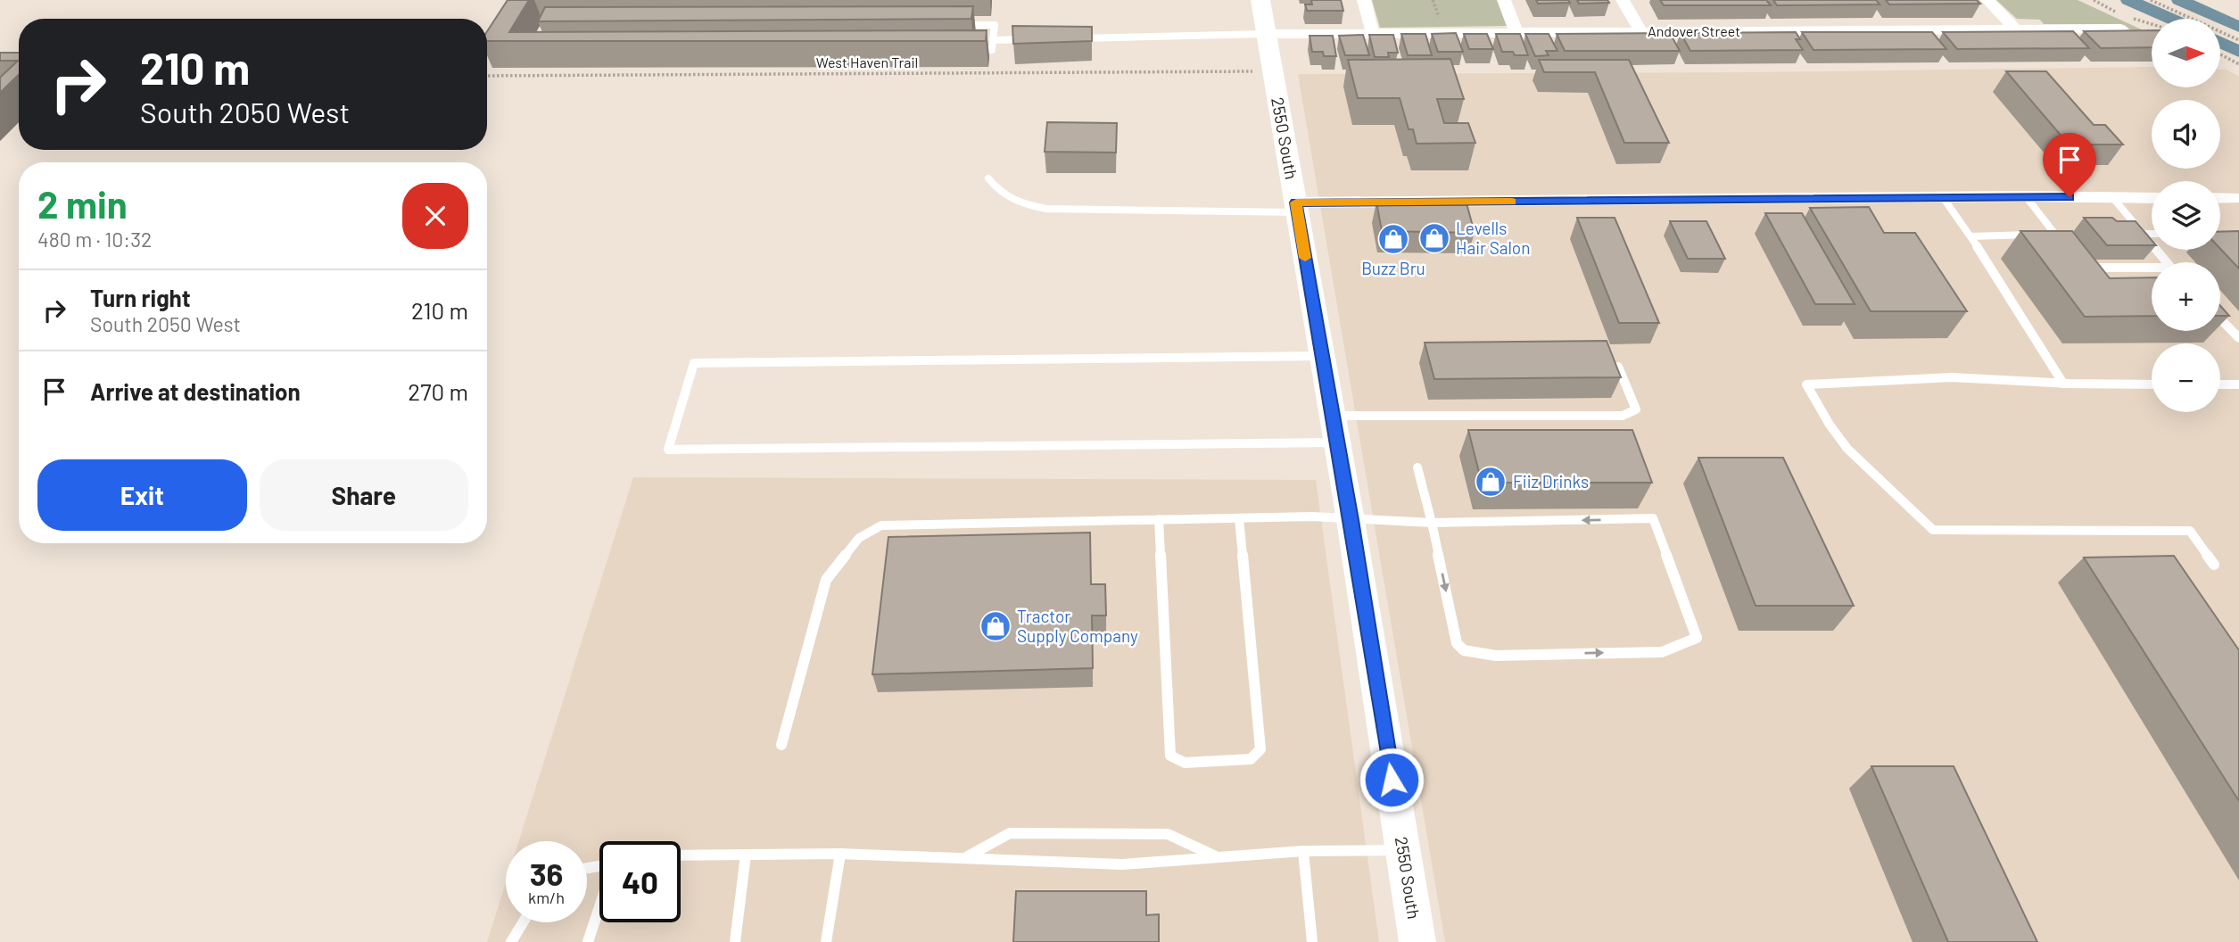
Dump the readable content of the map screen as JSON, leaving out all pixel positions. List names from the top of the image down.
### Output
{
  "streets": {
    "street": ["Andover Street", "2550 South"],
    "path": ["West Haven Trail"]
  },
  "crossings": [
    ["Andover Street", "2550 South"]
  ],
  "places": {
    "shop": [
      "Levells Hair Salon",
      "Buzz Bru",
      "Fiiz Drinks",
      "Tractor Supply Company"
    ]
  },
  "north": "right",
  "page": {
    "map_buttons": ["+", "−"],
    "turn": ["210 m", "South 2050 West"],
    "heading": ["2 min", "480 m · 10:32"],
    "list": [
      {
        "name": "Turn right",
        "note": "South 2050 West",
        "value": "210 m"
      },
      {
        "name": "Arrive at destination",
        "value": "270 m"
      }
    ],
    "buttons": ["Exit", "Share"],
    "speed": "36 km/h",
    "limit": "40"
  }
}
